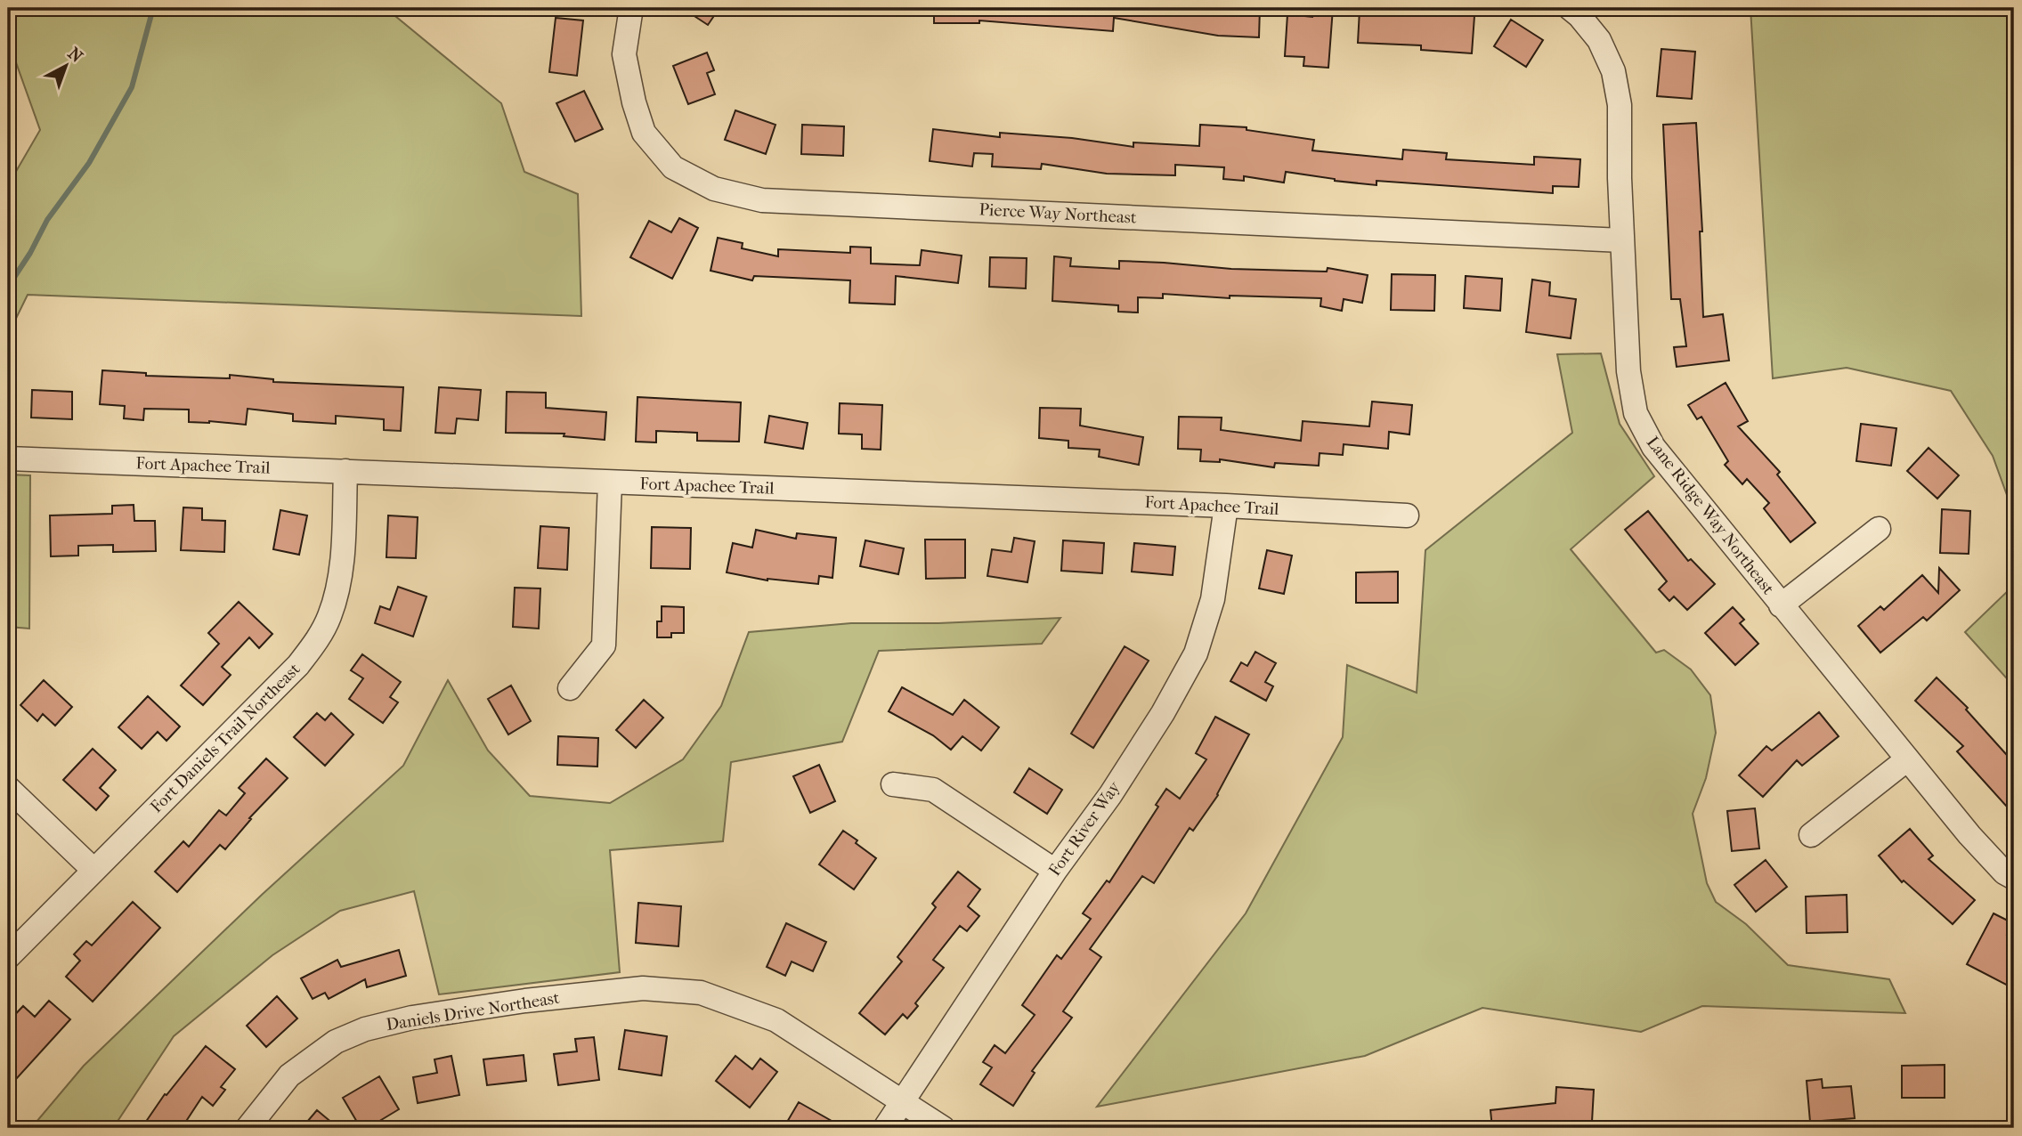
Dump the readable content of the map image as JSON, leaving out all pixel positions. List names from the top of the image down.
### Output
{
  "streets": {
    "street": [
      "Pierce Way Northeast",
      "Fort Apachee Trail",
      "Lane Ridge Way Northeast",
      "Fort Daniels Trail Northeast",
      "Fort River Way",
      "Daniels Drive Northeast"
    ]
  },
  "crossings": [
    ["Pierce Way Northeast", "Lane Ridge Way Northeast"],
    ["Fort Apachee Trail", "Fort Daniels Trail Northeast"],
    ["Fort Apachee Trail", "Fort River Way"],
    ["Fort River Way", "Daniels Drive Northeast"]
  ],
  "north": "top right"
}
